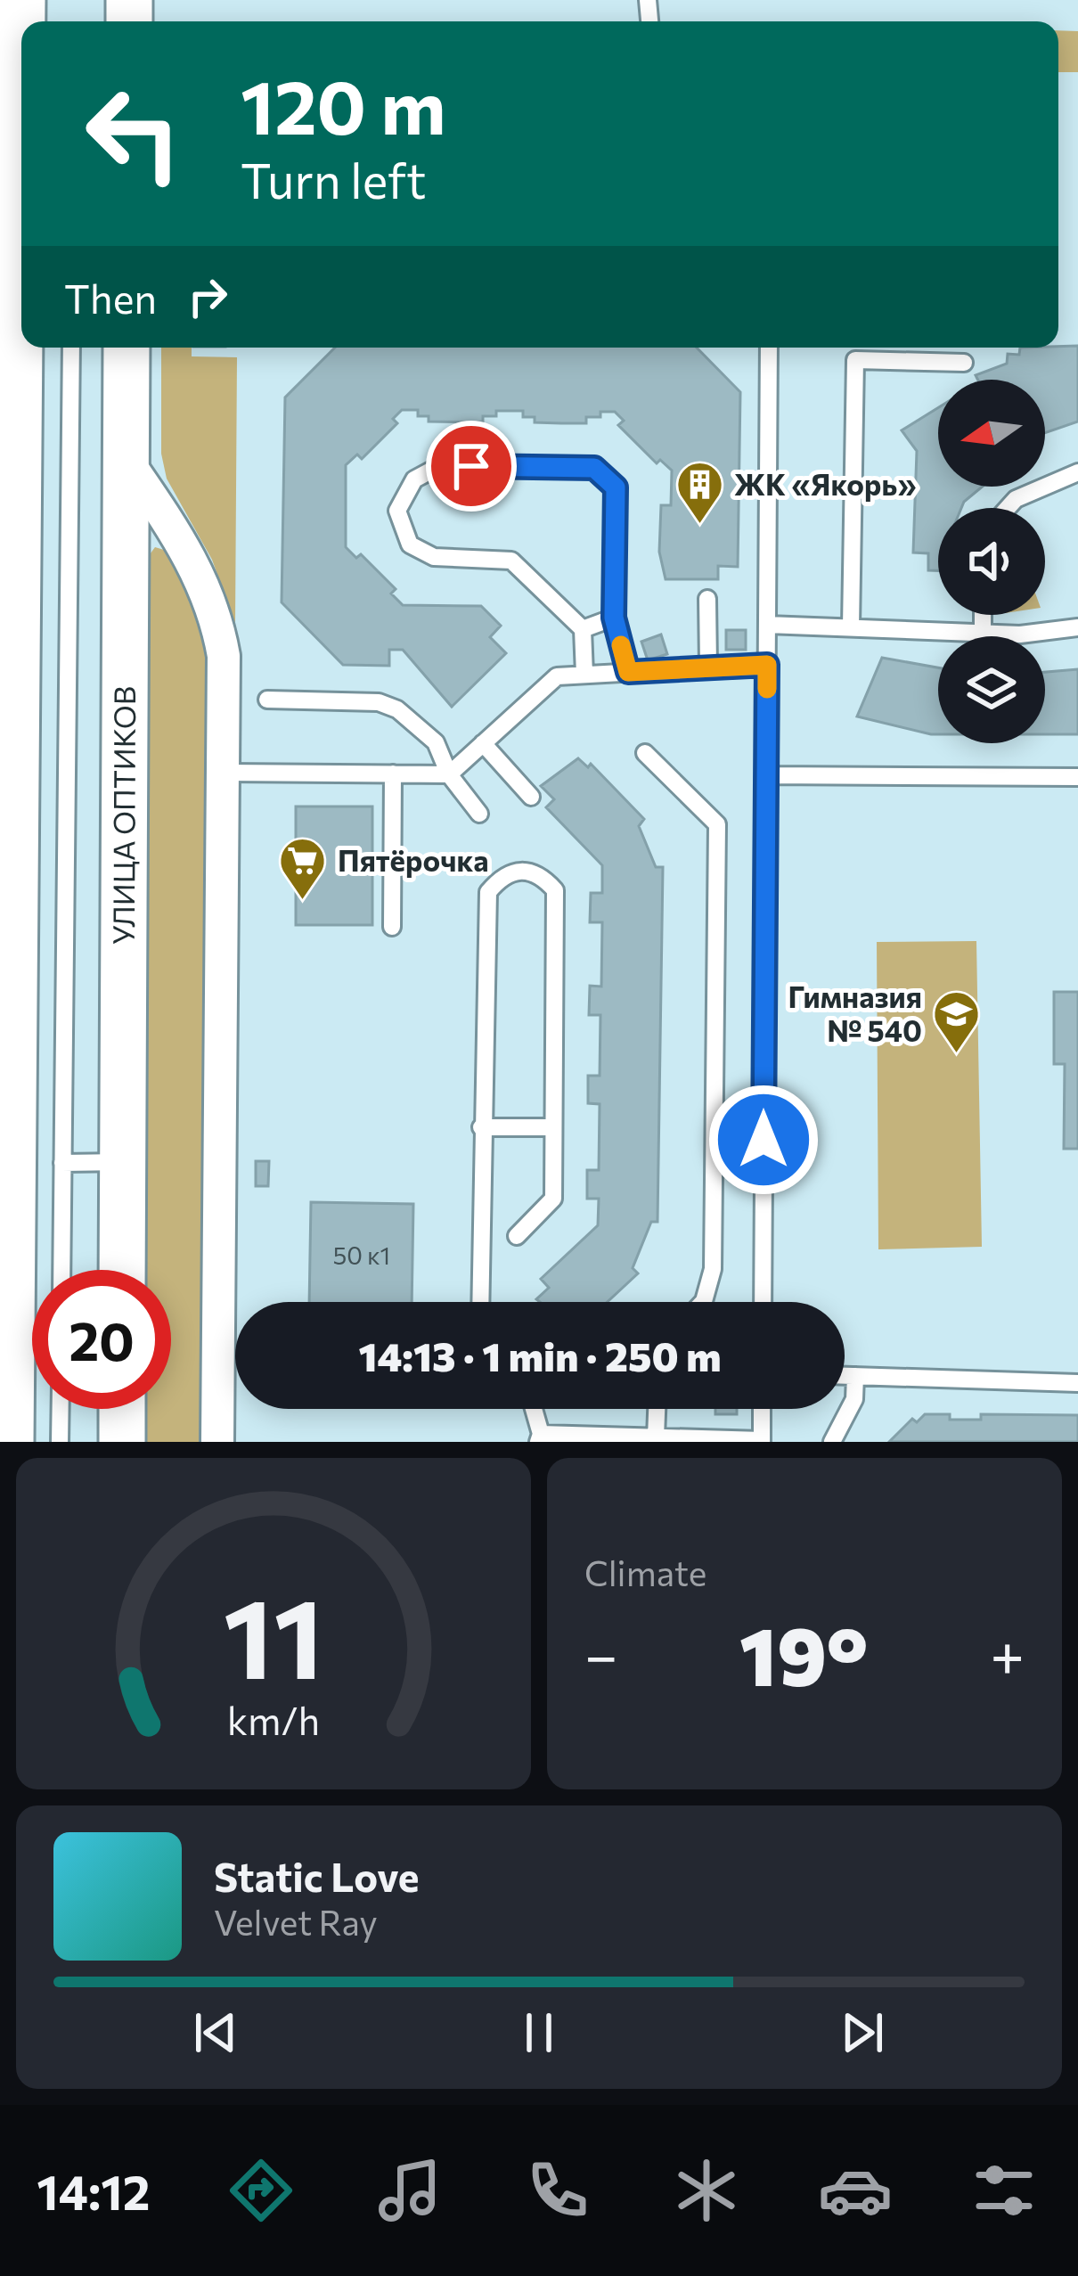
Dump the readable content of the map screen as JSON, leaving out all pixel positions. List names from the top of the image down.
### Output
{
  "streets": {
    "street": ["УЛИЦА ОПТИКОВ"]
  },
  "places": {
    "building": ["ЖК «Якорь»"],
    "supermarket": ["Пятёрочка"],
    "school or university": ["Гимназия № 540"]
  },
  "house_numbers": ["50 к1"],
  "north": "left",
  "page": {
    "turn": ["120 m", "Turn left"],
    "then": "Then",
    "limit": "20",
    "trip": "14:13 · 1 min · 250 m",
    "tile": "Climate",
    "heat": ["−", "19°", "+"],
    "song": ["Static Love", "Velvet Ray"],
    "tabs": "14:12",
    "gauge": ["11", "km/h"]
  }
}
